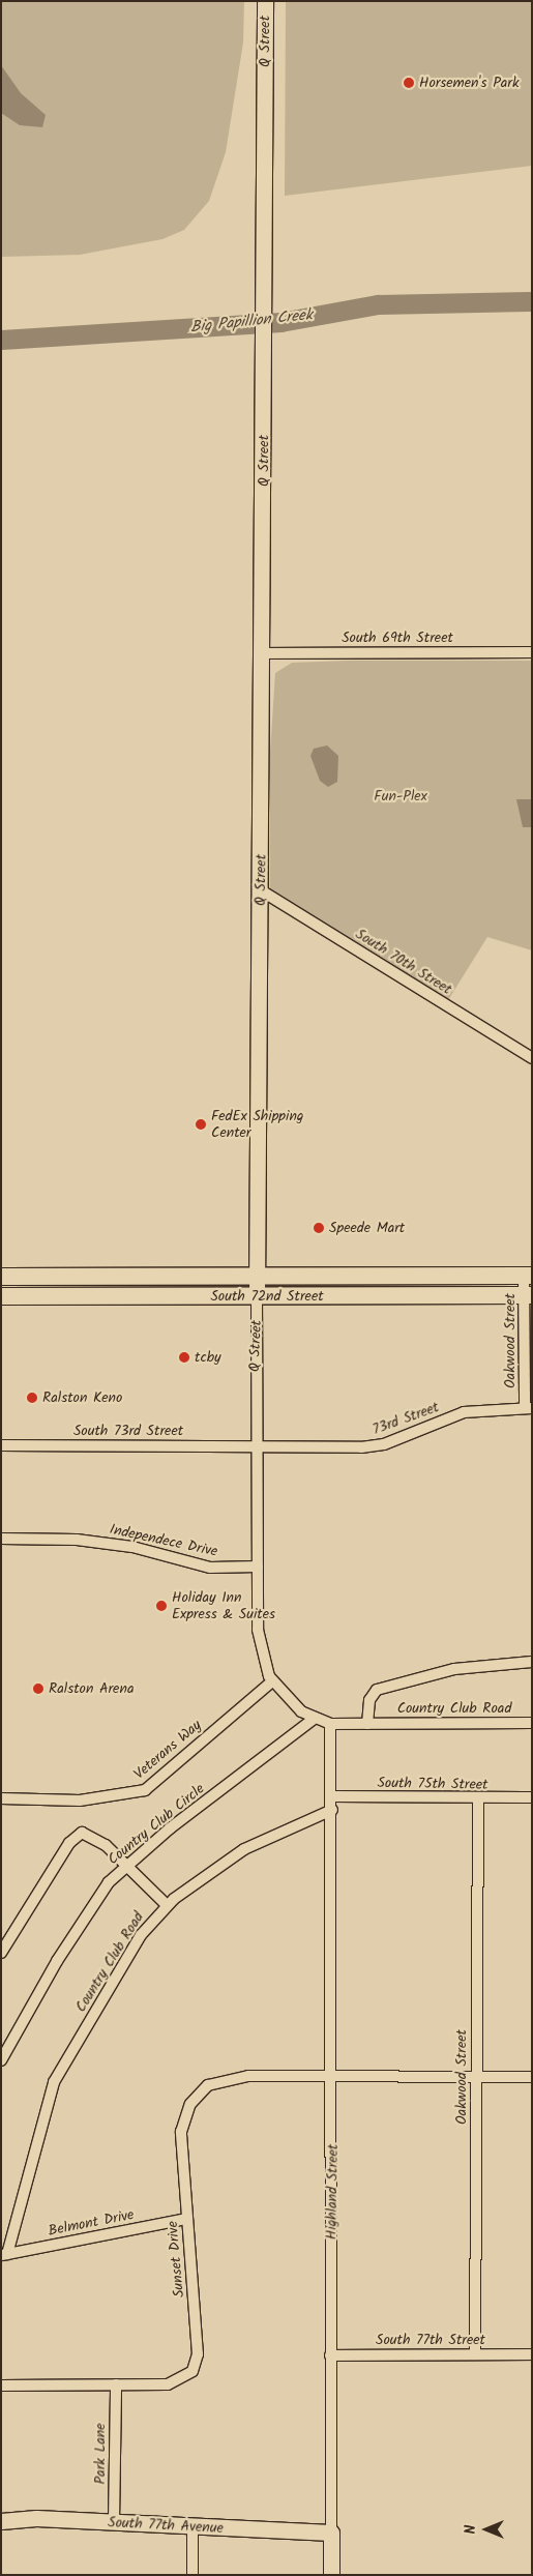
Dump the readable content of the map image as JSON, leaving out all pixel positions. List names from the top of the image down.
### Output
{
  "streets": {
    "main road": [
      "Q Street",
      "South 72nd Street",
      "Highland Street",
      "South 77th Avenue"
    ],
    "street": [
      "South 69th Street",
      "South 70th Street",
      "Oakwood Street",
      "73rd Street",
      "South 73rd Street",
      "Independece Drive",
      "Country Club Road",
      "Veterans Way",
      "South 75th Street",
      "Country Club Circle",
      "Belmont Drive",
      "Sunset Drive",
      "South 77th Street",
      "Park Lane"
    ]
  },
  "crossings": [
    ["Q Street", "South 69th Street"],
    ["Q Street", "South 70th Street"],
    ["Q Street", "South 72nd Street"],
    ["Q Street", "73rd Street"],
    ["Q Street", "South 73rd Street"],
    ["Q Street", "Independece Drive"],
    ["Q Street", "Country Club Road"],
    ["Q Street", "Veterans Way"],
    ["Q Street", "Country Club Circle"],
    ["South 72nd Street", "Oakwood Street"],
    ["Oakwood Street", "73rd Street"],
    ["Oakwood Street", "South 75th Street"],
    ["Oakwood Street", "Sunset Drive"],
    ["Oakwood Street", "South 77th Street"],
    ["73rd Street", "South 73rd Street"],
    ["Country Club Road", "Highland Street"],
    ["Country Club Road", "Belmont Drive"],
    ["Highland Street", "Sunset Drive"],
    ["Highland Street", "South 77th Street"],
    ["Highland Street", "South 77th Avenue"],
    ["Belmont Drive", "Sunset Drive"],
    ["Sunset Drive", "Park Lane"],
    ["Park Lane", "South 77th Avenue"]
  ],
  "water": ["Big Papillion Creek"],
  "parks": ["Fun-Plex"],
  "places": [
    "Horsemen's Park",
    "FedEx Shipping Center",
    "Speede Mart",
    "tcby",
    "Ralston Keno",
    "Holiday Inn Express & Suites",
    "Ralston Arena"
  ],
  "north": "left"
}
